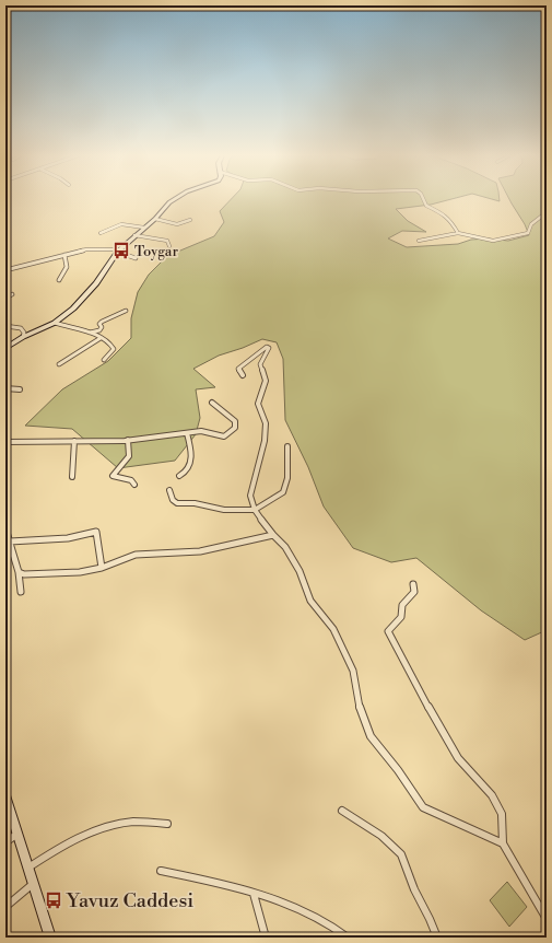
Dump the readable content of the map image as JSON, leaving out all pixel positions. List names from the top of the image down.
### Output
{
  "places": {
    "bus stop": ["Toygar", "Yavuz Caddesi"]
  }
}
